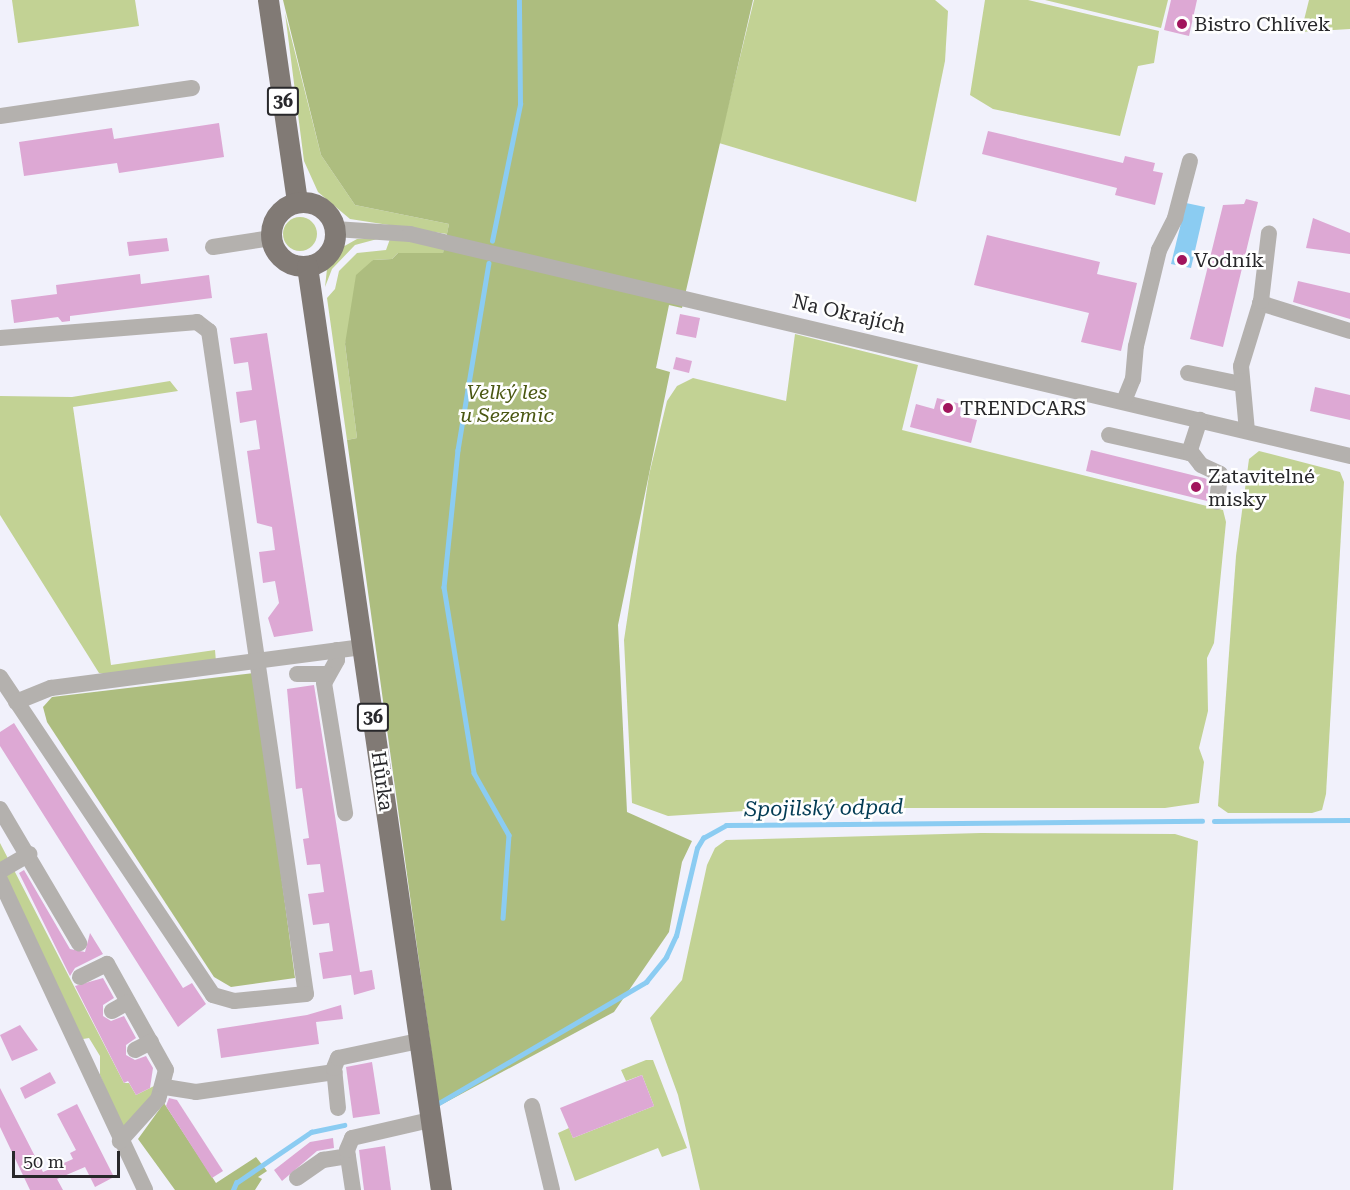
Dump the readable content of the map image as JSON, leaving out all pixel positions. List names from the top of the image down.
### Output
{
  "streets": {
    "main road": ["36", "Hůrka"],
    "street": ["Na Okrajích"]
  },
  "crossings": [
    ["36", "Na Okrajích"],
    ["36", "Hůrka"],
    ["Na Okrajích", "Hůrka"]
  ],
  "water": ["Spojilský odpad"],
  "parks": ["Velký les u Sezemic"],
  "places": [
    "Bistro Chlívek",
    "Vodník",
    "TRENDCARS",
    "Zatavitelné misky"
  ],
  "scale_bar": "50 m"
}
